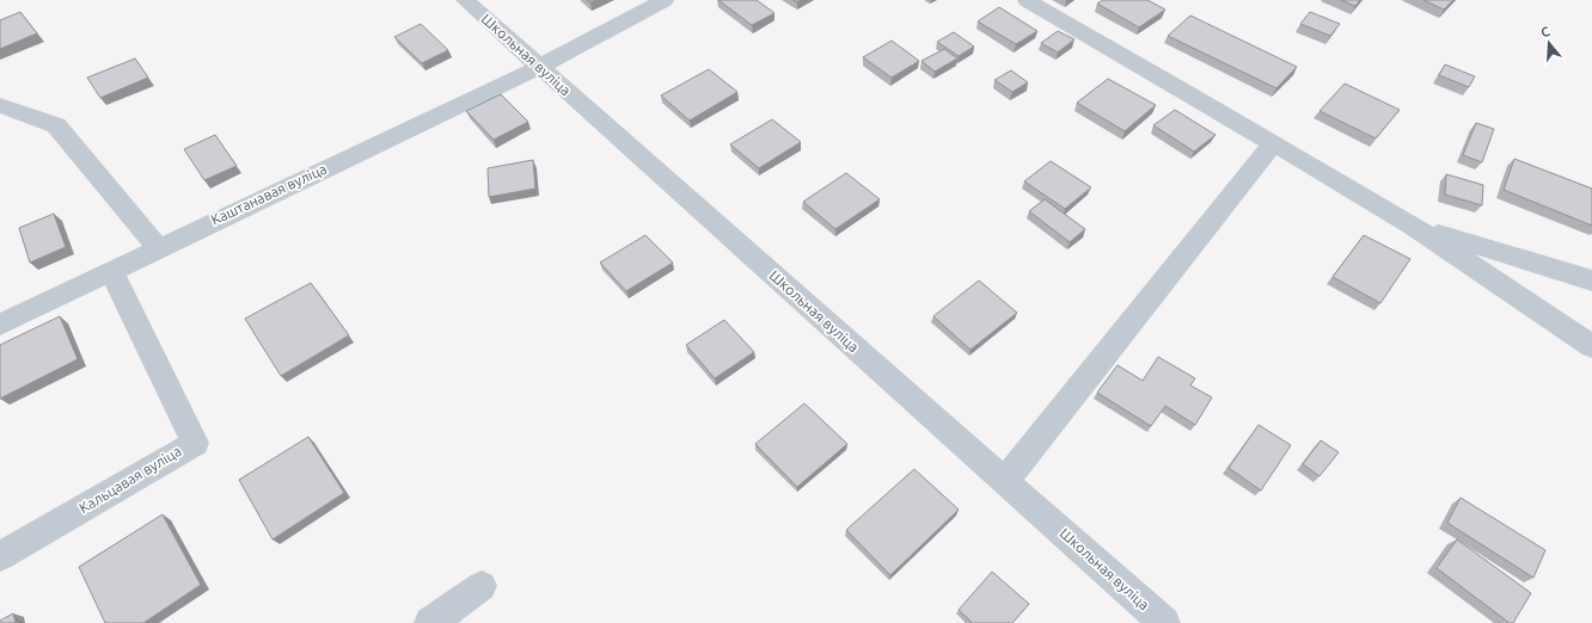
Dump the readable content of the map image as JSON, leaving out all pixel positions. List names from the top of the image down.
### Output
{
  "streets": {
    "street": ["Школьная вуліца", "Каштанавая вуліца", "Кальцавая вуліца"]
  },
  "crossings": [
    ["Школьная вуліца", "Каштанавая вуліца"],
    ["Каштанавая вуліца", "Кальцавая вуліца"]
  ],
  "north": "top"
}
